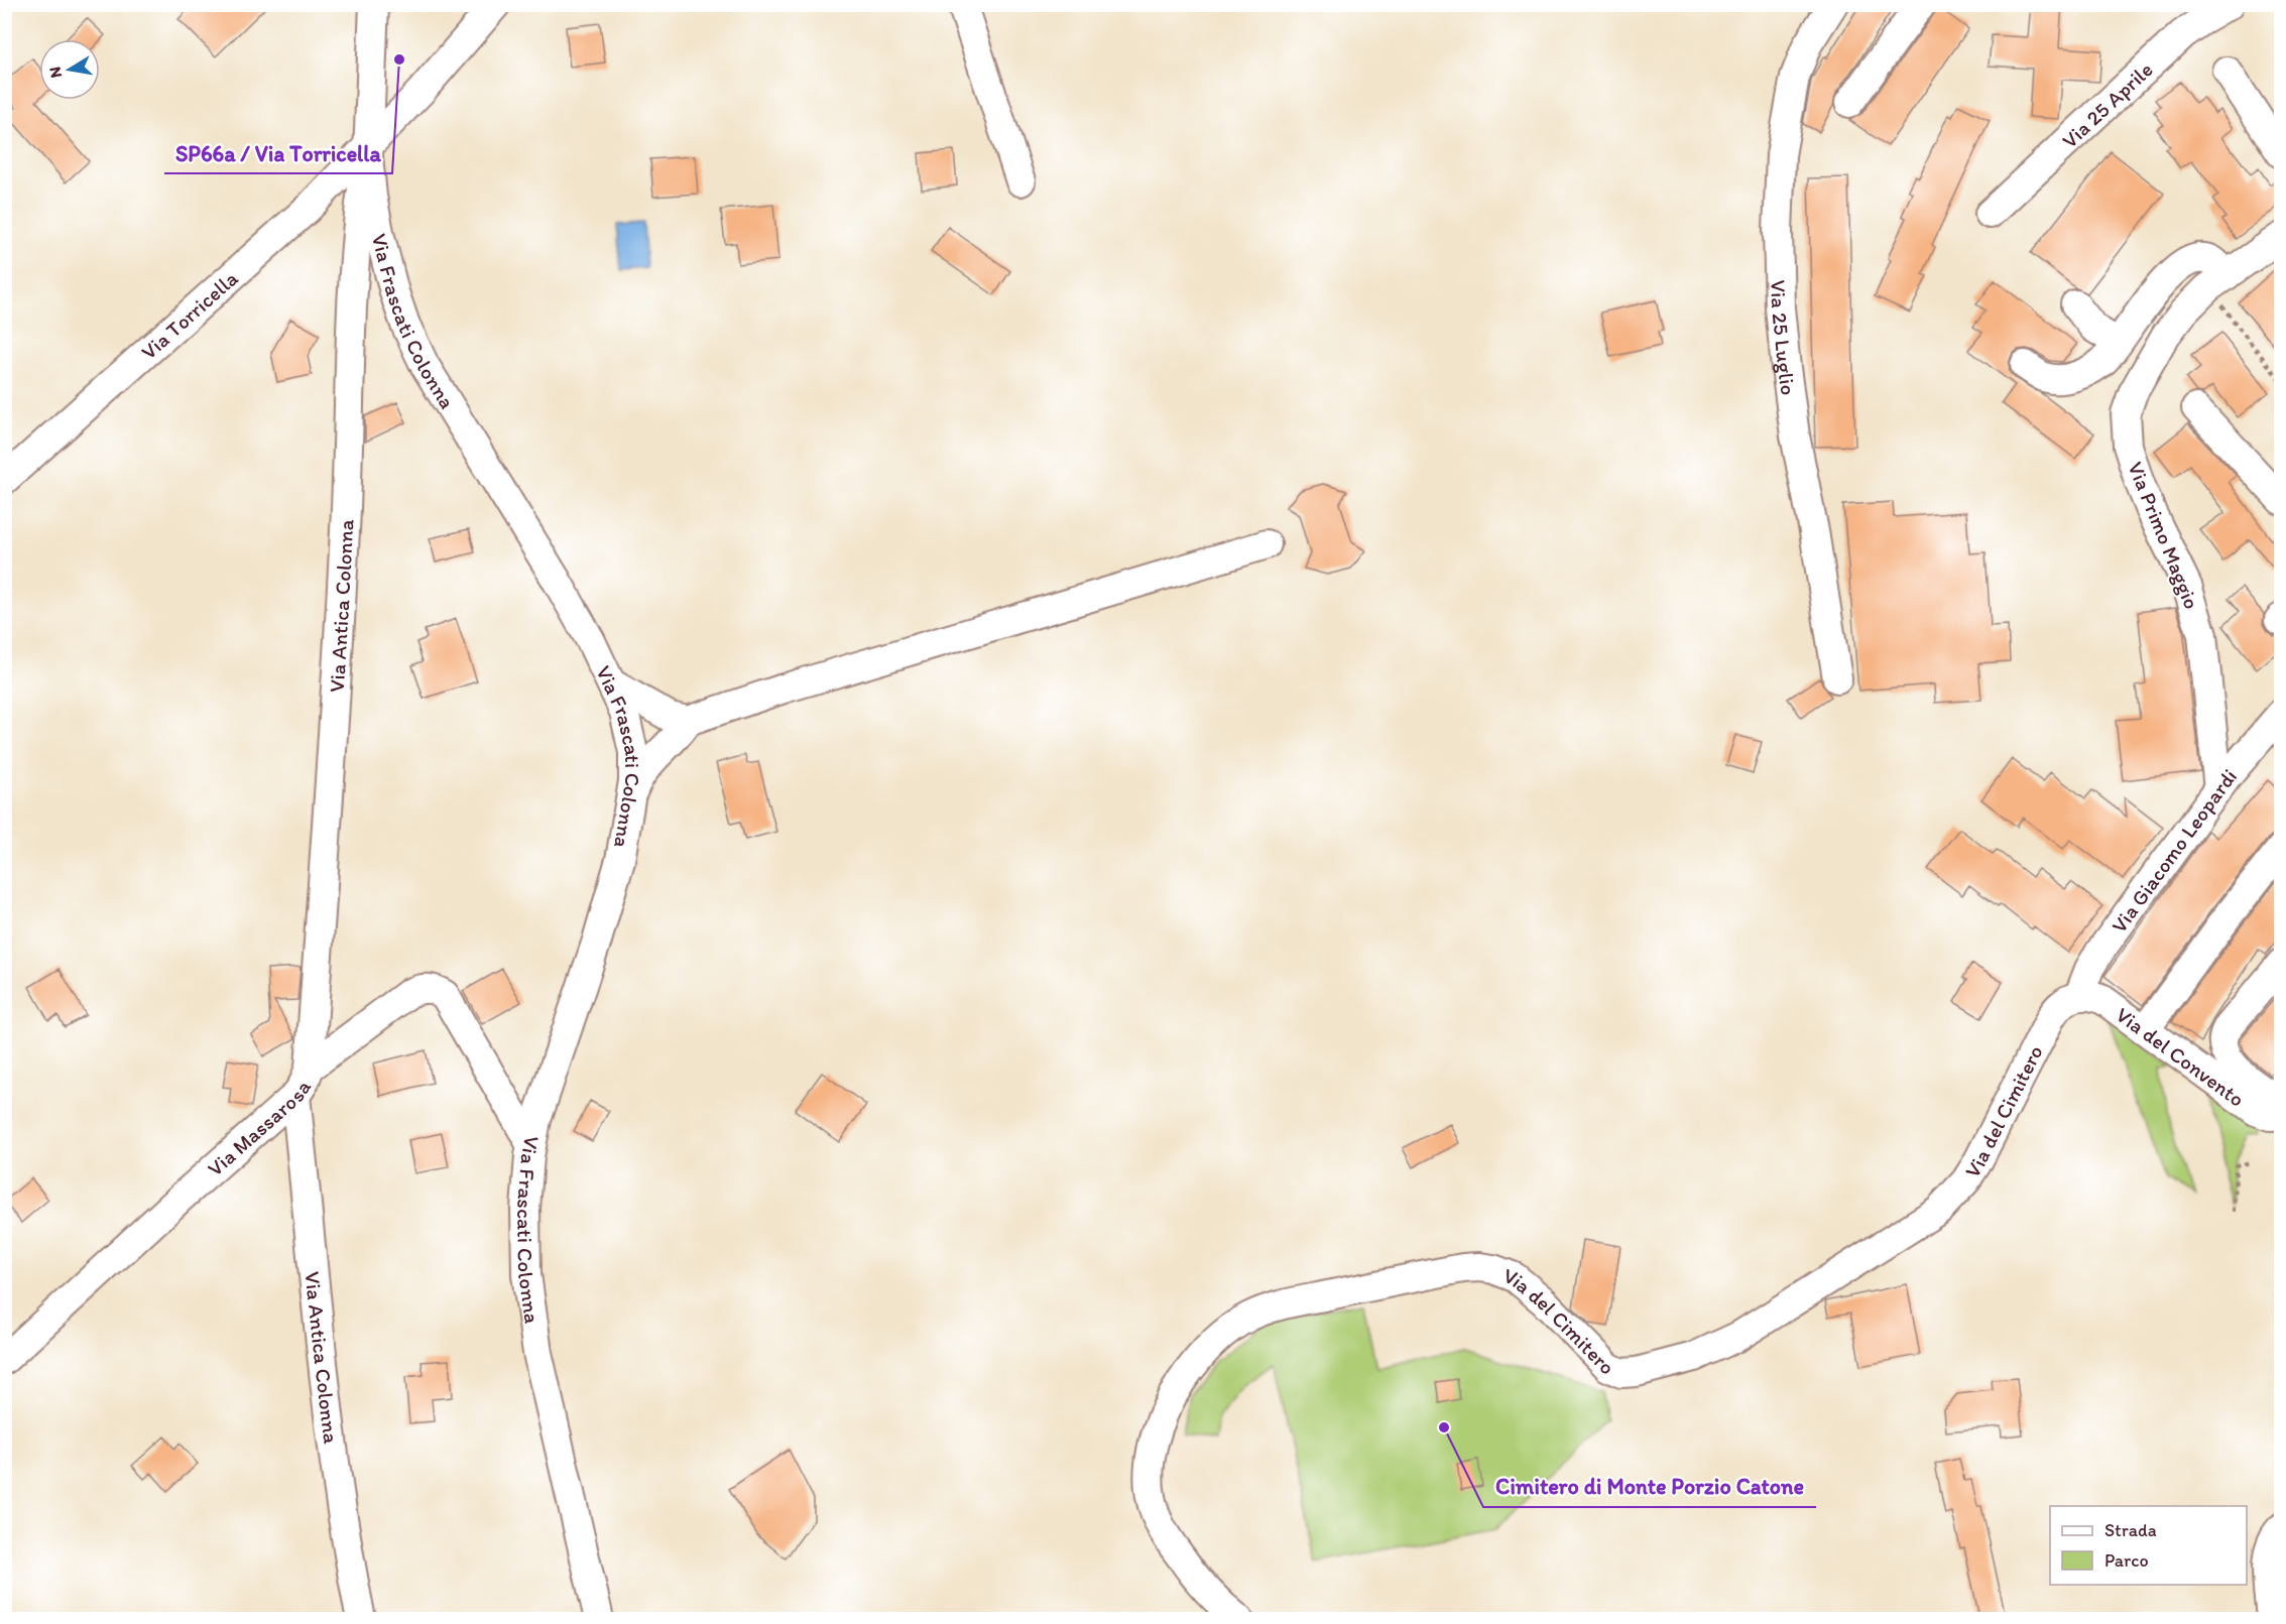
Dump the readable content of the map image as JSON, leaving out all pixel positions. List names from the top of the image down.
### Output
{
  "streets": {
    "street": [
      "Via 25 Aprile",
      "Via Torricella",
      "Via Frascati Colonna",
      "Via 25 Luglio",
      "Via Primo Maggio",
      "Via Antica Colonna",
      "Via Giacomo Leopardi",
      "Via del Convento",
      "Via del Cimitero",
      "Via Massarosa"
    ]
  },
  "crossings": [
    ["Via Torricella", "Via Frascati Colonna"],
    ["Via Torricella", "Via Antica Colonna"],
    ["Via Frascati Colonna", "Via Antica Colonna"],
    ["Via Frascati Colonna", "Via Massarosa"],
    ["Via Primo Maggio", "Via Giacomo Leopardi"],
    ["Via Antica Colonna", "Via Massarosa"],
    ["Via Giacomo Leopardi", "Via del Convento"],
    ["Via Giacomo Leopardi", "Via del Cimitero"],
    ["Via del Convento", "Via del Cimitero"]
  ],
  "places": ["SP66a / Via Torricella", "Cimitero di Monte Porzio Catone"],
  "legend": ["Strada", "Parco"],
  "north": "left"
}
